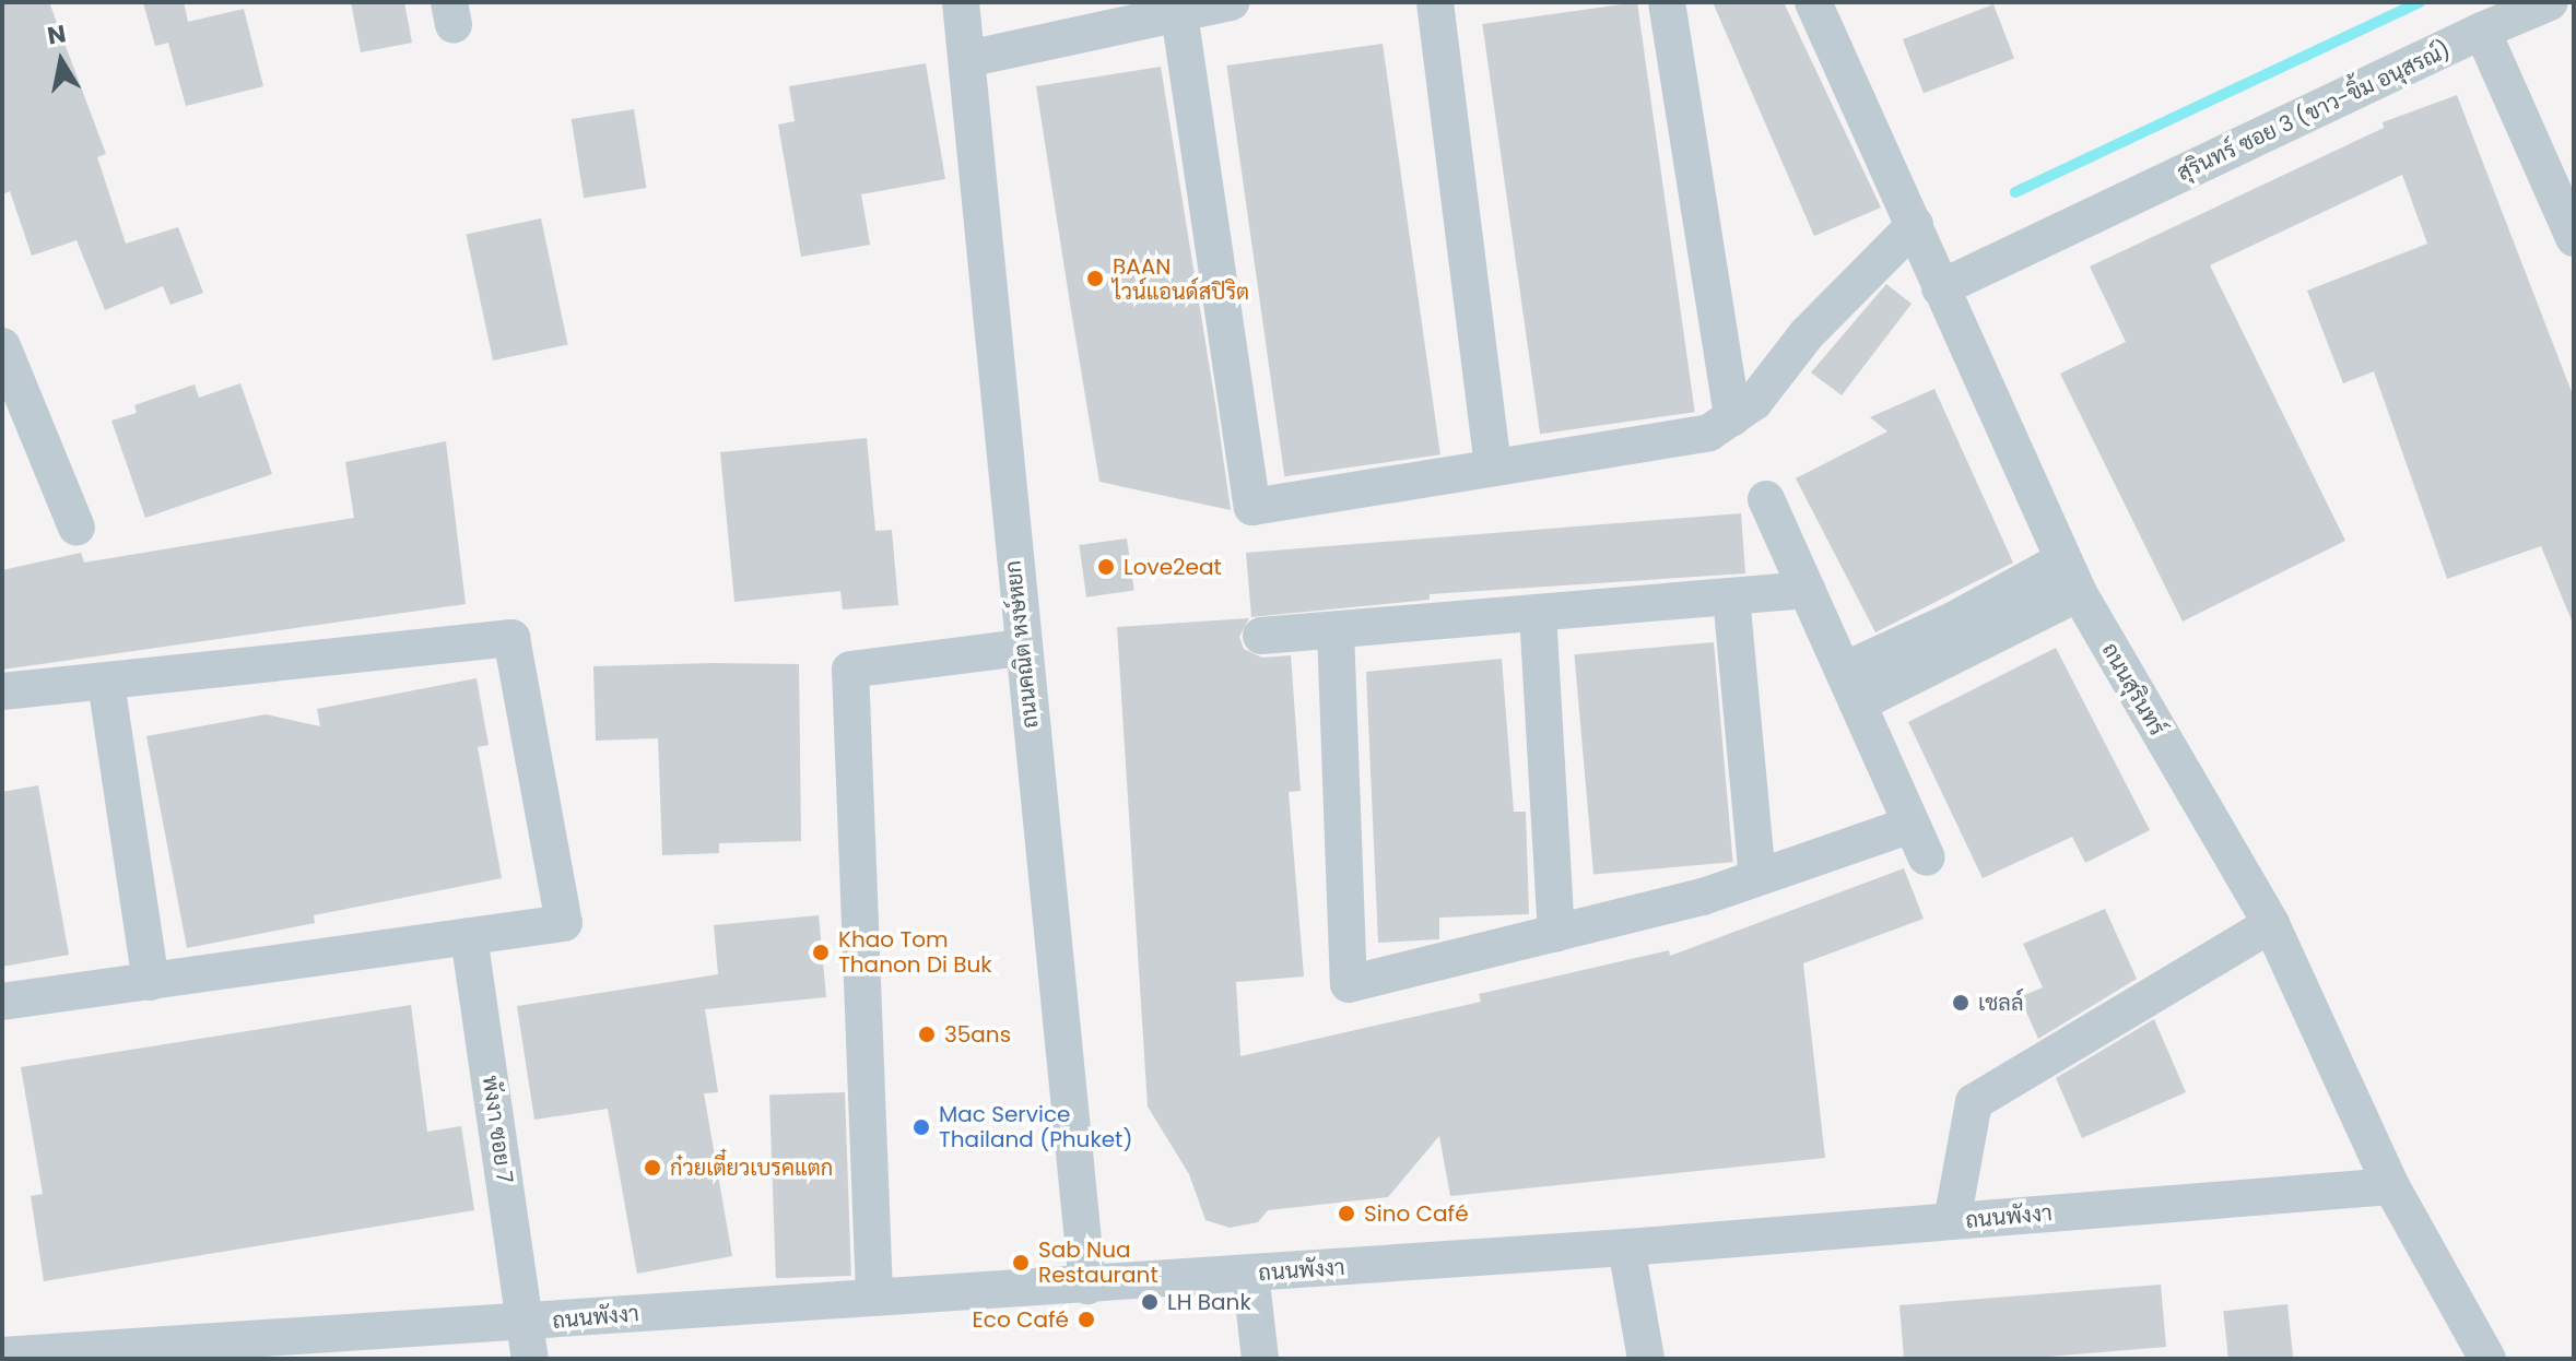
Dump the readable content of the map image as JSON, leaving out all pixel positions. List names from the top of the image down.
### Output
{
  "streets": {
    "street": [
      "สุรินทร์ ซอย 3 (ขาว-ขิ้ม อนุสรณ์)",
      "ถนนคณิต หงษ์หยก",
      "ถนนสุรินทร์",
      "พังงา ซอย 7",
      "ถนนพังงา"
    ]
  },
  "crossings": [
    ["สุรินทร์ ซอย 3 (ขาว-ขิ้ม อนุสรณ์)", "ถนนสุรินทร์"],
    ["ถนนคณิต หงษ์หยก", "ถนนพังงา"],
    ["ถนนสุรินทร์", "ถนนพังงา"],
    ["พังงา ซอย 7", "ถนนพังงา"]
  ],
  "places": [
    "BAAN ไวน์แอนด์สปิริต",
    "Love2eat",
    "Khao Tom Thanon Di Buk",
    "เชลล์",
    "35ans",
    "Mac Service Thailand (Phuket)",
    "ก๋วยเตี๋ยวเบรคแตก",
    "Sino Café",
    "Sab Nua Restaurant",
    "LH Bank",
    "Eco Café"
  ],
  "north": "top"
}
